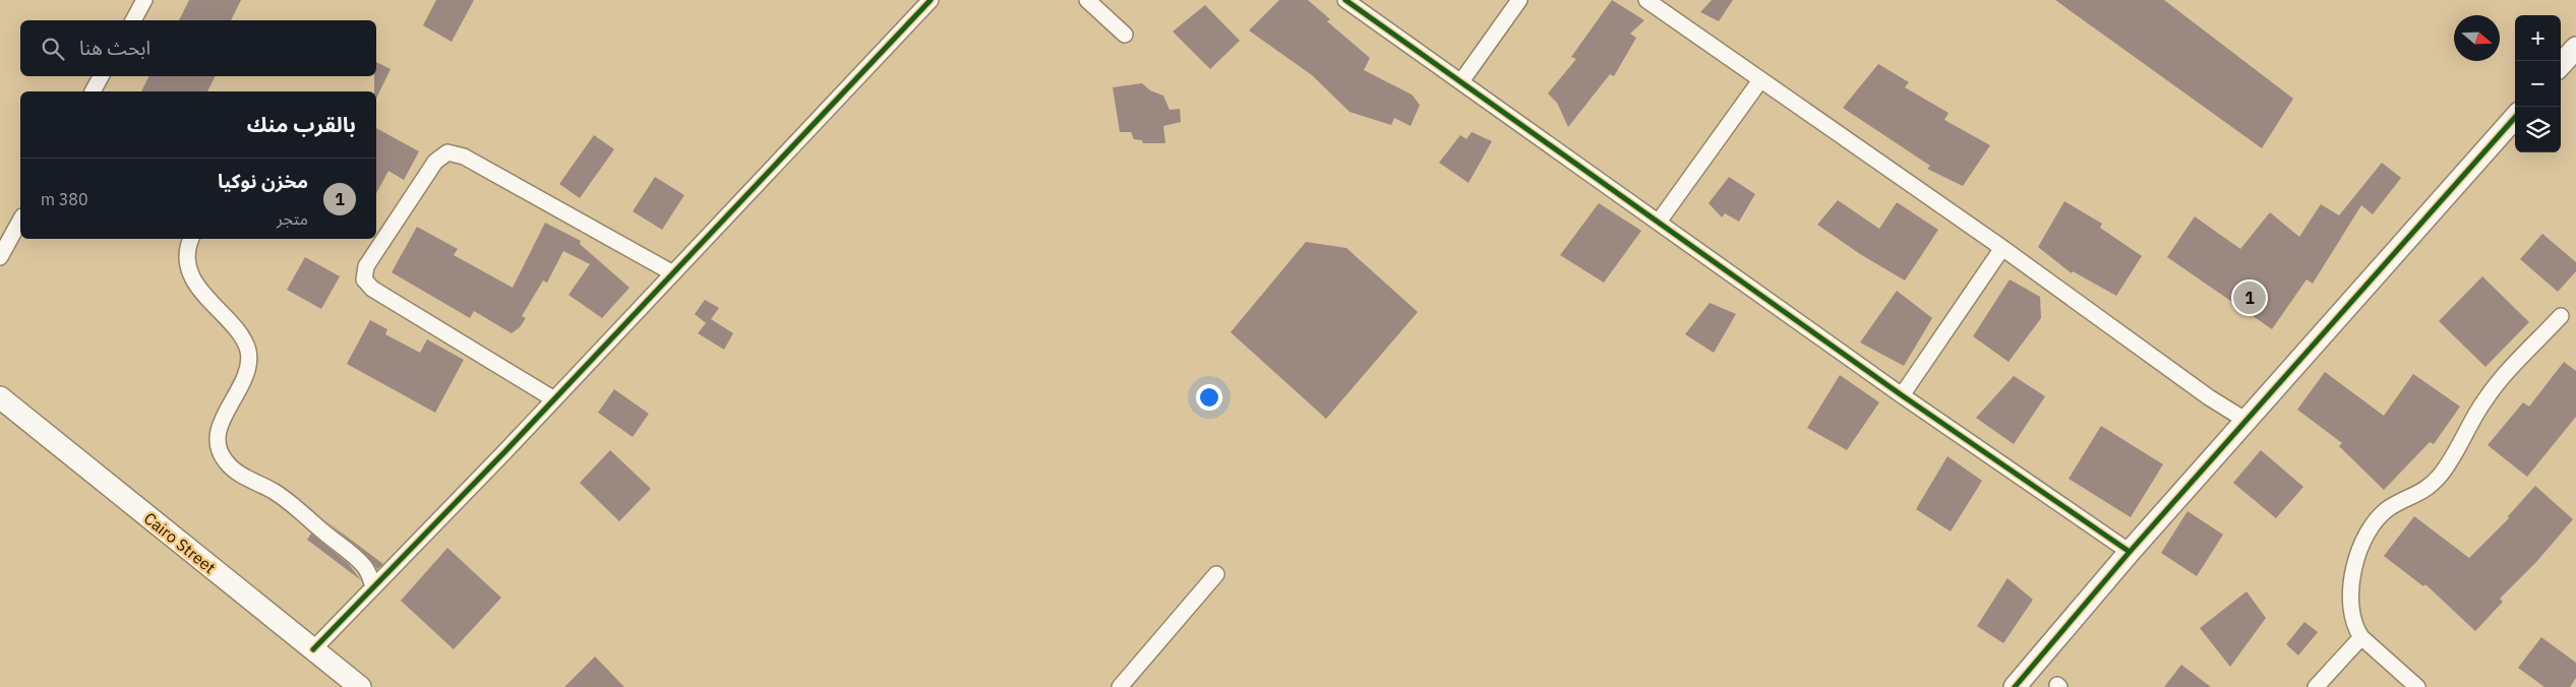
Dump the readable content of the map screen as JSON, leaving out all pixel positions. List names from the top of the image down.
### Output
{
  "streets": {
    "street": ["Cairo Street"]
  },
  "north": "right",
  "page": {
    "map_buttons": ["+", "−"],
    "search": "ابحث هنا",
    "heading": "بالقرب منك",
    "list": [
      {
        "mark": "1",
        "name": "مخزن نوكيا",
        "note": "متجر",
        "value": "380 m"
      }
    ],
    "pins": "1"
  }
}
